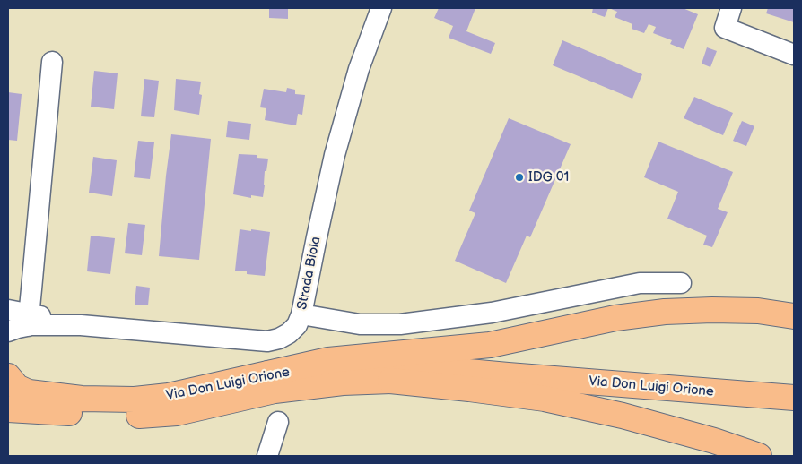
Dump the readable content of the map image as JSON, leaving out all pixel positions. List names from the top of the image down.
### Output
{
  "streets": {
    "main road": ["Via Don Luigi Orione"],
    "street": ["Strada Biola"]
  },
  "places": ["IDG 01"]
}
